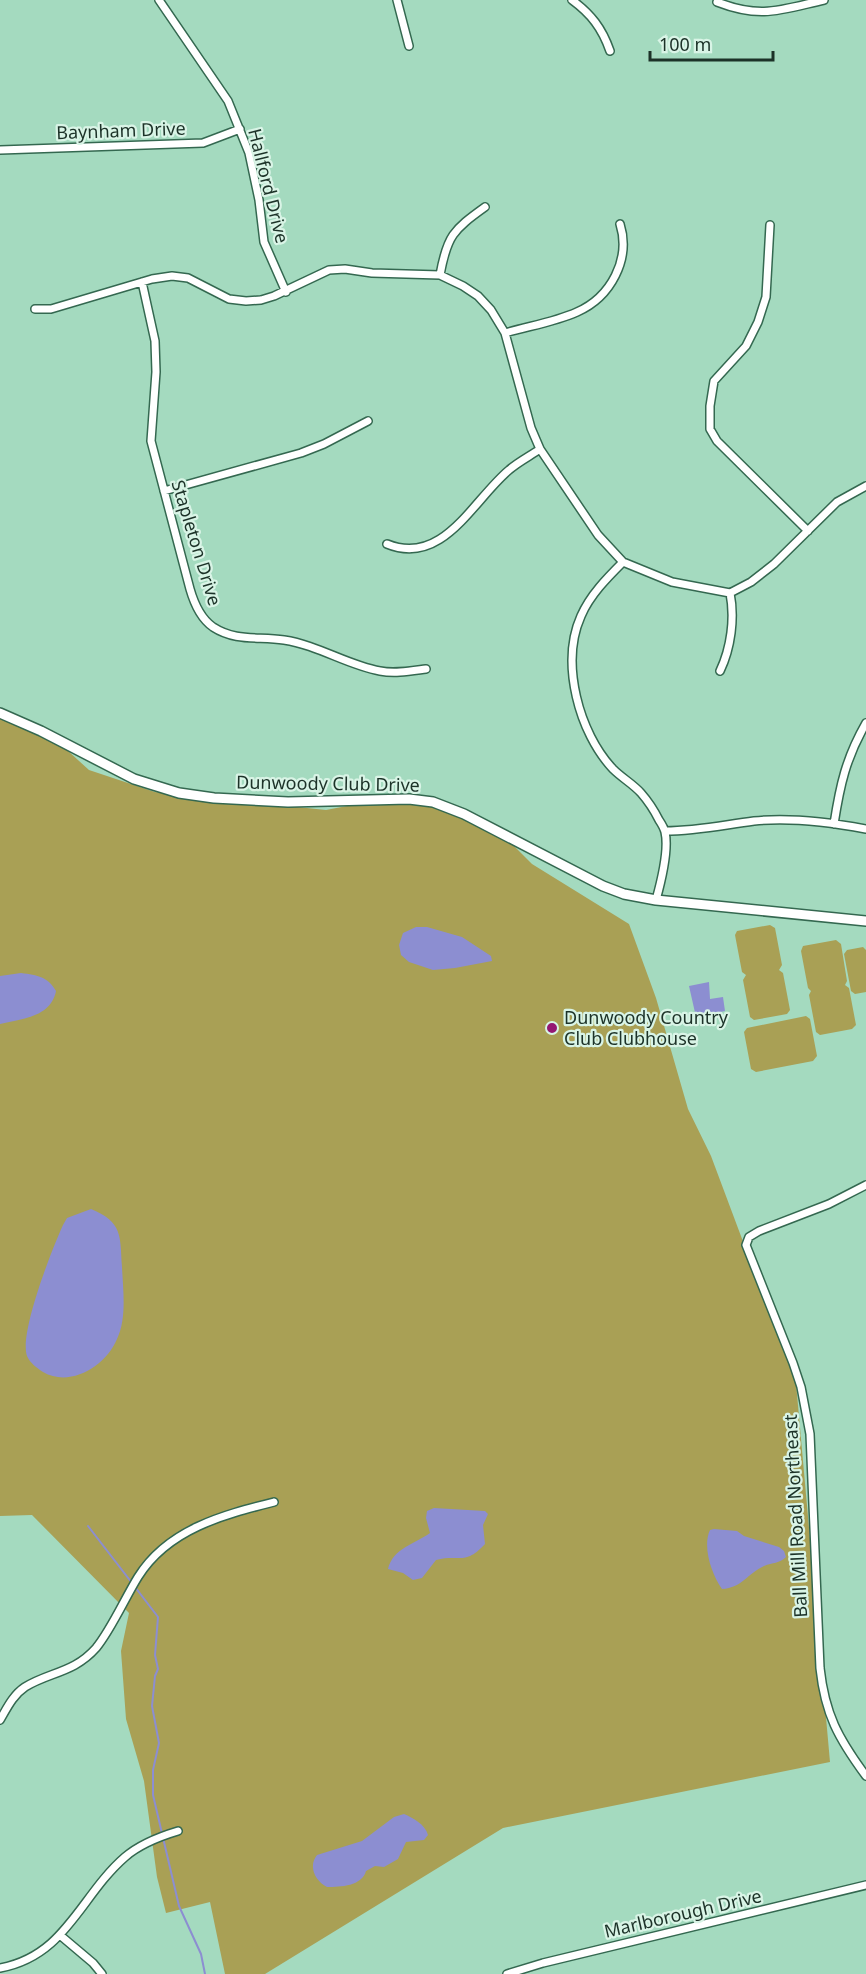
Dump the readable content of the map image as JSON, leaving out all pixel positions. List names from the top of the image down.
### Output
{
  "streets": {
    "street": [
      "Baynham Drive",
      "Hallford Drive",
      "Stapleton Drive",
      "Dunwoody Club Drive",
      "Ball Mill Road Northeast",
      "Marlborough Drive"
    ]
  },
  "crossings": [
    ["Baynham Drive", "Hallford Drive"]
  ],
  "places": ["Dunwoody Country Club Clubhouse"],
  "scale_bar": "100 m"
}
